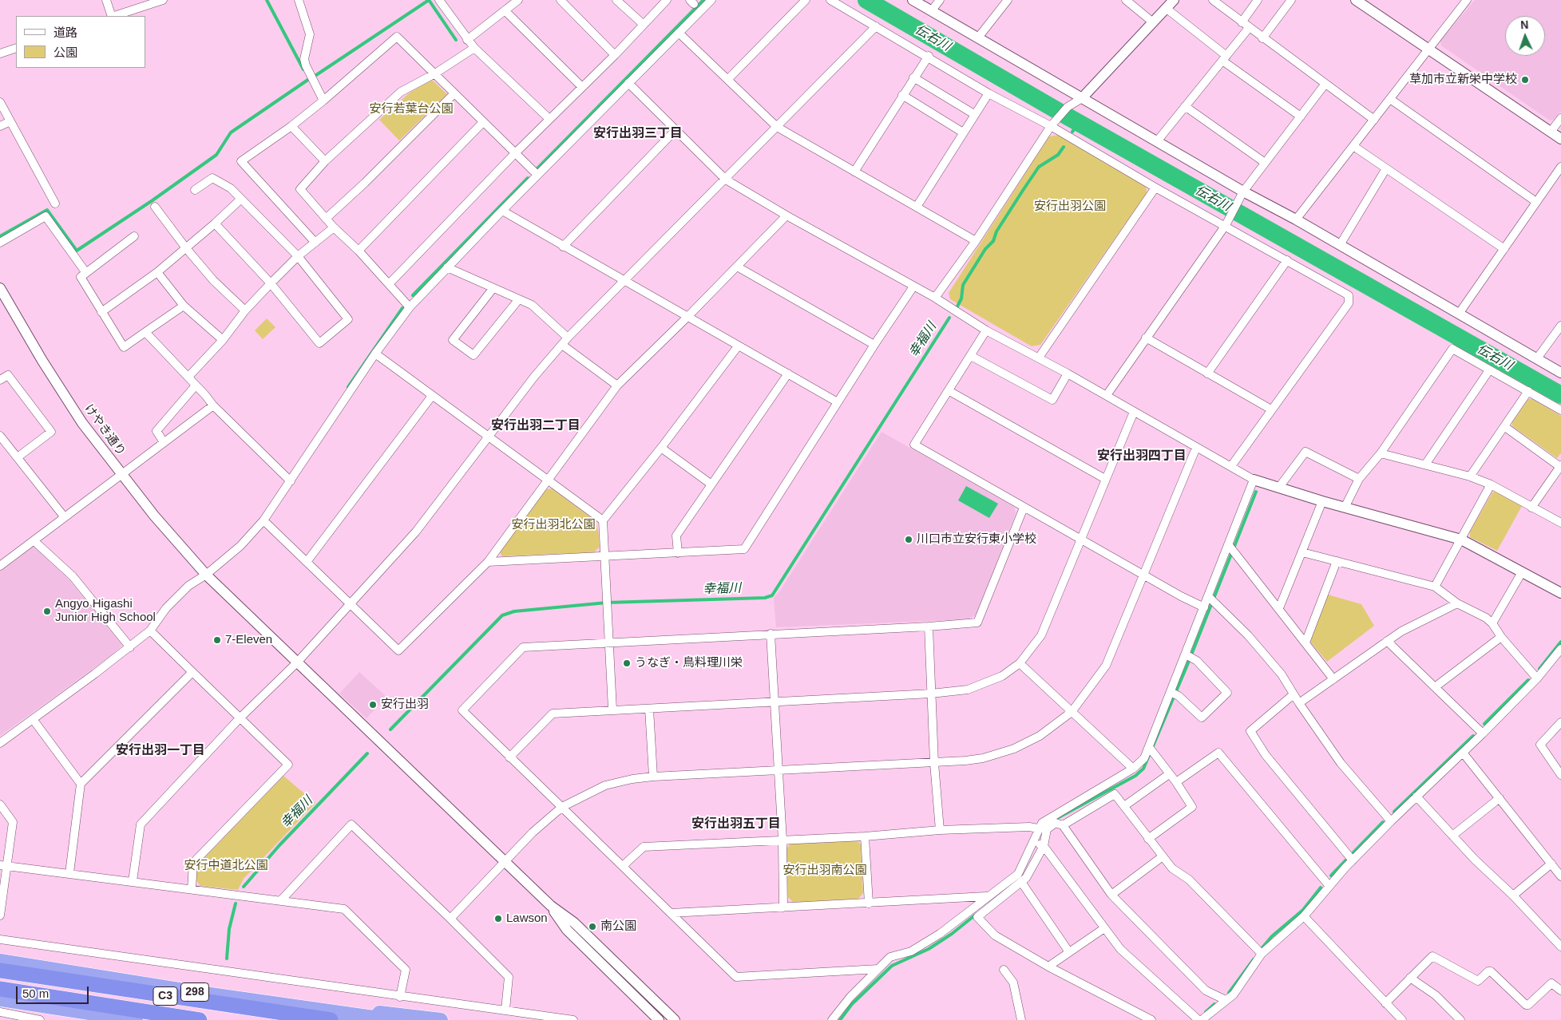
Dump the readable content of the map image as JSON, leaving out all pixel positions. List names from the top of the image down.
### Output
{
  "streets": {
    "highway": ["298", "C3"],
    "street": ["けやき通り"]
  },
  "districts": [
    "安行出羽三丁目",
    "安行出羽二丁目",
    "安行出羽四丁目",
    "安行出羽一丁目",
    "安行出羽五丁目"
  ],
  "water": ["伝右川", "幸福川"],
  "parks": [
    "安行若葉台公園",
    "安行出羽公園",
    "安行出羽北公園",
    "安行中道北公園",
    "安行出羽南公園"
  ],
  "places": [
    "草加市立新栄中学校",
    "川口市立安行東小学校",
    "Angyo Higashi Junior High School",
    "7-Eleven",
    "うなぎ・鳥料理川栄",
    "安行出羽",
    "Lawson",
    "南公園"
  ],
  "legend": ["道路", "公園"],
  "scale_bar": "50 m",
  "north": "top"
}
